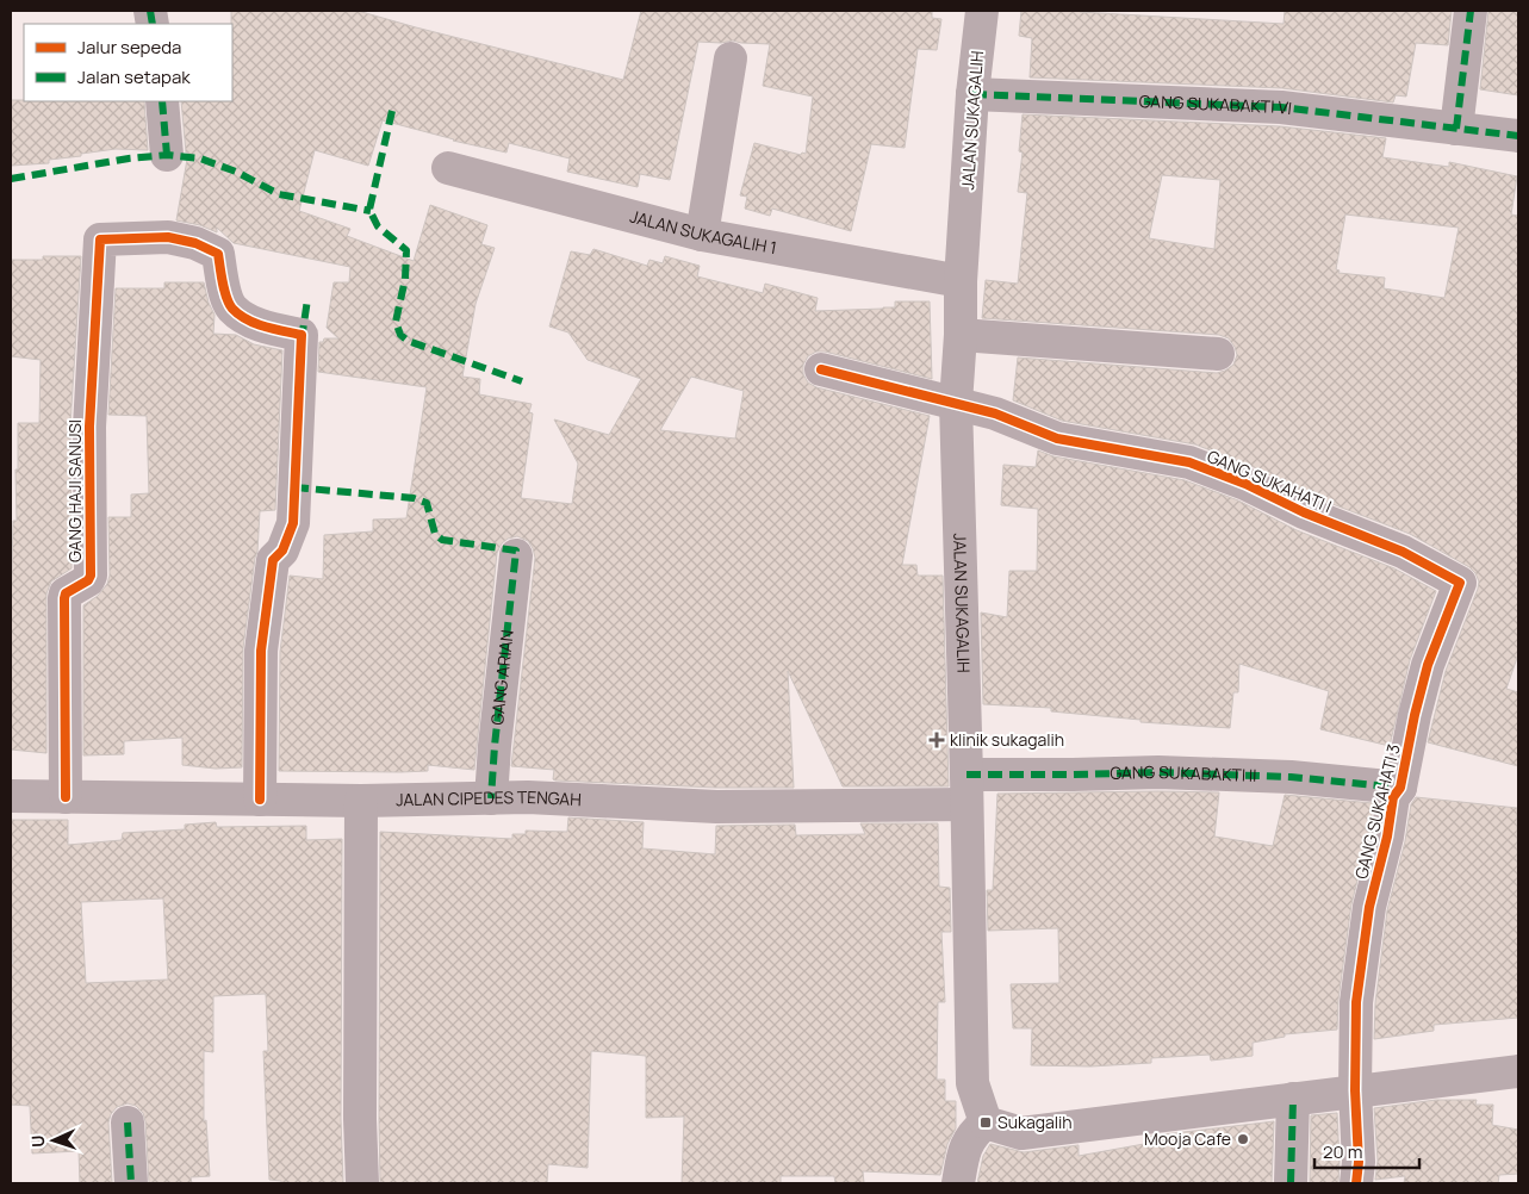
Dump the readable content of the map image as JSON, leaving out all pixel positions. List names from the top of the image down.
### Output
{
  "streets": {
    "street": [
      "GANG SUKABAKTI VI",
      "JALAN SUKAGALIH",
      "JALAN SUKAGALIH 1",
      "GANG SUKAHATI I",
      "GANG HAJI SANUSI",
      "GANG ARIAN",
      "GANG SUKABAKTI II",
      "JALAN CIPEDES TENGAH",
      "GANG SUKAHATI 3"
    ]
  },
  "crossings": [
    ["GANG SUKABAKTI VI", "JALAN SUKAGALIH"],
    ["JALAN SUKAGALIH", "JALAN SUKAGALIH 1"],
    ["JALAN SUKAGALIH", "GANG SUKAHATI I"],
    ["JALAN SUKAGALIH", "GANG SUKABAKTI II"],
    ["JALAN SUKAGALIH", "JALAN CIPEDES TENGAH"],
    ["GANG SUKAHATI I", "GANG SUKAHATI 3"],
    ["GANG HAJI SANUSI", "JALAN CIPEDES TENGAH"],
    ["GANG ARIAN", "JALAN CIPEDES TENGAH"],
    ["GANG SUKABAKTI II", "JALAN CIPEDES TENGAH"],
    ["GANG SUKABAKTI II", "GANG SUKAHATI 3"]
  ],
  "places": {
    "health": ["klinik sukagalih"],
    "transit": ["Sukagalih"],
    "other": ["Mooja Cafe"]
  },
  "legend": ["Jalur sepeda", "Jalan setapak"],
  "scale_bar": "20 m",
  "north": "left"
}
